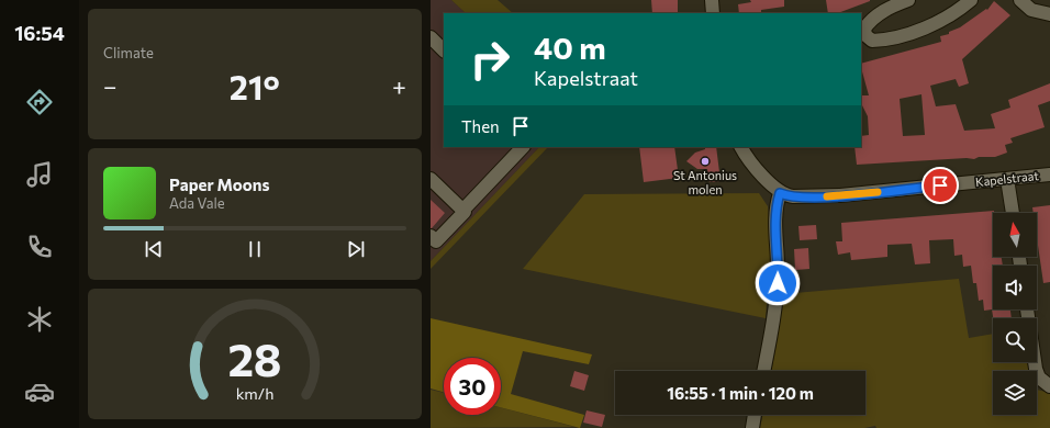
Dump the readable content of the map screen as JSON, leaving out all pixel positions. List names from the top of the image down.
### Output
{
  "streets": {
    "street": ["Kapelstraat"]
  },
  "places": ["St Antonius molen"],
  "north": "top",
  "page": {
    "tabs": "16:54",
    "tile": "Climate",
    "turn": ["40 m", "Kapelstraat"],
    "heat": ["−", "21°", "+"],
    "then": "Then",
    "song": ["Paper Moons", "Ada Vale"],
    "limit": "30",
    "trip": "16:55 · 1 min · 120 m",
    "gauge": ["28", "km/h"]
  }
}
